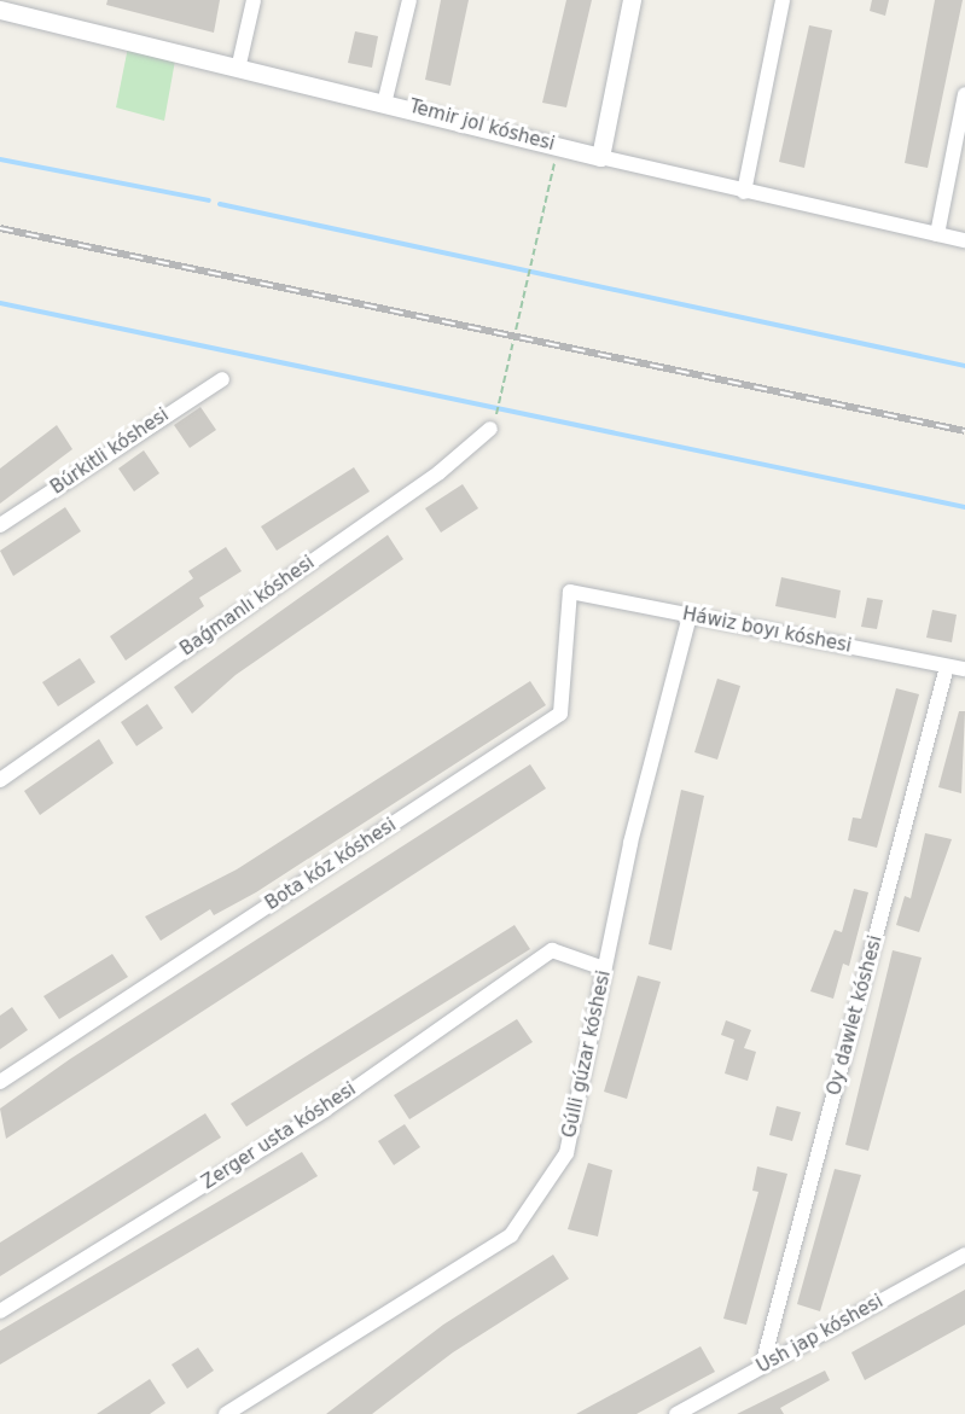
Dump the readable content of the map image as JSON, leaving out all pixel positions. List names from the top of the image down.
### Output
{
  "streets": {
    "street": [
      "Temir jol kóshesi",
      "Búrkitli kóshesi",
      "Baǵmanlı kóshesi",
      "Háwiz boyı kóshesi",
      "Bota kóz kóshesi",
      "Oy dawlet kóshesi",
      "Gúlli gúzar kóshesi",
      "Zerger usta kóshesi",
      "Ush jap kóshesi"
    ]
  },
  "crossings": [
    ["Háwiz boyı kóshesi", "Bota kóz kóshesi"],
    ["Háwiz boyı kóshesi", "Oy dawlet kóshesi"],
    ["Háwiz boyı kóshesi", "Gúlli gúzar kóshesi"],
    ["Oy dawlet kóshesi", "Ush jap kóshesi"],
    ["Gúlli gúzar kóshesi", "Zerger usta kóshesi"]
  ]
}
